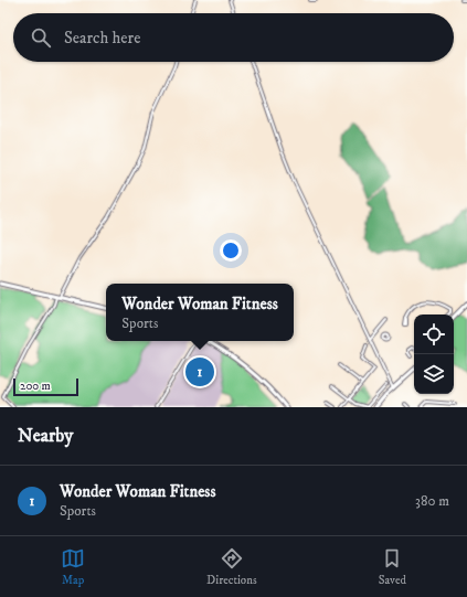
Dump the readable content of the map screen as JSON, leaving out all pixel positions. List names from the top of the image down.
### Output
{
  "scale_bar": "200 m",
  "page": {
    "search": "Search here",
    "popup": ["Wonder Woman Fitness", "Sports"],
    "pins": "1",
    "scale": "200 m",
    "heading": "Nearby",
    "list": [
      {
        "mark": "1",
        "name": "Wonder Woman Fitness",
        "note": "Sports",
        "value": "380 m"
      }
    ],
    "nav": ["Map", "Directions", "Saved"]
  }
}
